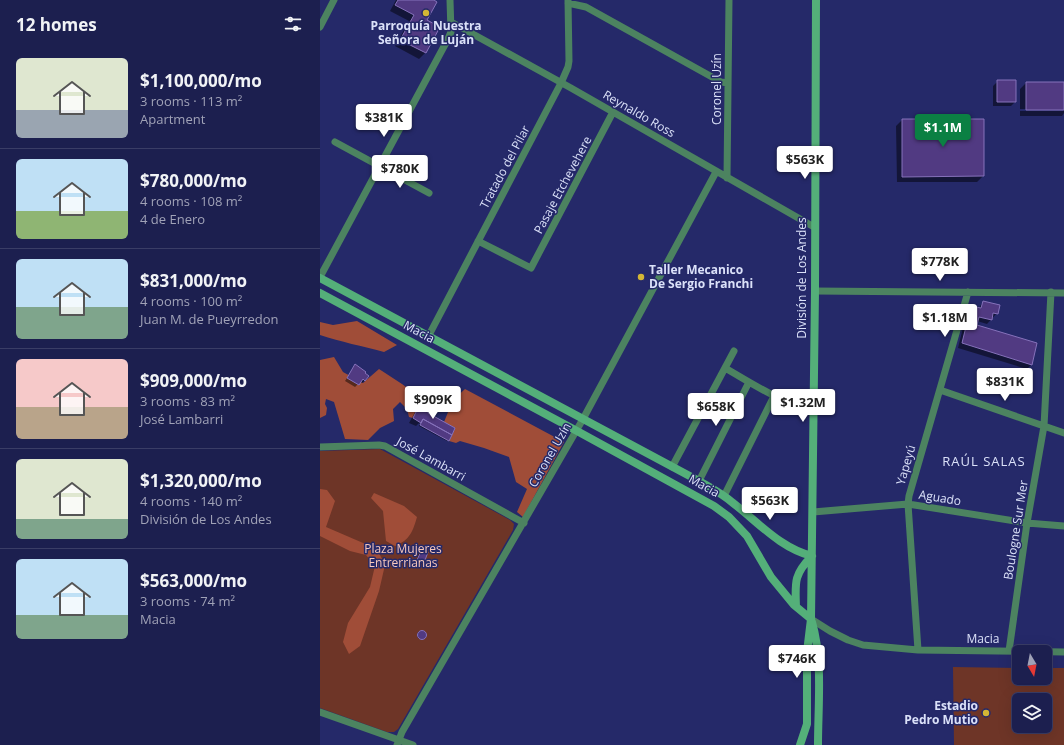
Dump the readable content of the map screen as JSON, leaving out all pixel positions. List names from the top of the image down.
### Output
{
  "streets": {
    "street": [
      "Coronel Uzín",
      "Reynaldo Ross",
      "Tratado del Pilar",
      "Pasaje Etchevehere",
      "División de Los Andes",
      "Macia",
      "José Lambarri",
      "Yapeyú",
      "Aguado",
      "Boulogne Sur Mer"
    ]
  },
  "crossings": [
    ["Coronel Uzín", "Reynaldo Ross"],
    ["Coronel Uzín", "Macia"],
    ["Coronel Uzín", "José Lambarri"],
    ["Reynaldo Ross", "Tratado del Pilar"],
    ["Reynaldo Ross", "Pasaje Etchevehere"],
    ["Reynaldo Ross", "División de Los Andes"],
    ["Tratado del Pilar", "Pasaje Etchevehere"],
    ["Tratado del Pilar", "Macia"],
    ["División de Los Andes", "Macia"],
    ["División de Los Andes", "Aguado"],
    ["Macia", "Yapeyú"],
    ["Macia", "Boulogne Sur Mer"],
    ["Yapeyú", "Aguado"],
    ["Aguado", "Boulogne Sur Mer"]
  ],
  "districts": ["RAÚL SALAS"],
  "parks": ["Plaza Mujeres Entrerrianas"],
  "places": ["Parroquía Nuestra Señora de Luján", "Taller Mecanico De Sergio Franchi", "Estadio Pedro Mutio"],
  "north": "bottom",
  "page": {
    "heading": "12 homes",
    "list": [
      {
        "name": "$1,100,000/mo",
        "note": "3 rooms · 113 m² · Apartment"
      },
      {
        "name": "$780,000/mo",
        "note": "4 rooms · 108 m² · 4 de Enero"
      },
      {
        "name": "$831,000/mo",
        "note": "4 rooms · 100 m² · Juan M. de Pueyrredon"
      },
      {
        "name": "$909,000/mo",
        "note": "3 rooms · 83 m² · José Lambarri"
      },
      {
        "name": "$1,320,000/mo",
        "note": "4 rooms · 140 m² · División de Los Andes"
      },
      {
        "name": "$563,000/mo",
        "note": "3 rooms · 74 m² · Macia"
      }
    ],
    "price": [
      "$381K",
      "$1.1M",
      "$563K",
      "$780K",
      "$778K",
      "$1.18M",
      "$831K",
      "$909K",
      "$1.32M",
      "$658K",
      "$563K",
      "$746K"
    ]
  }
}
